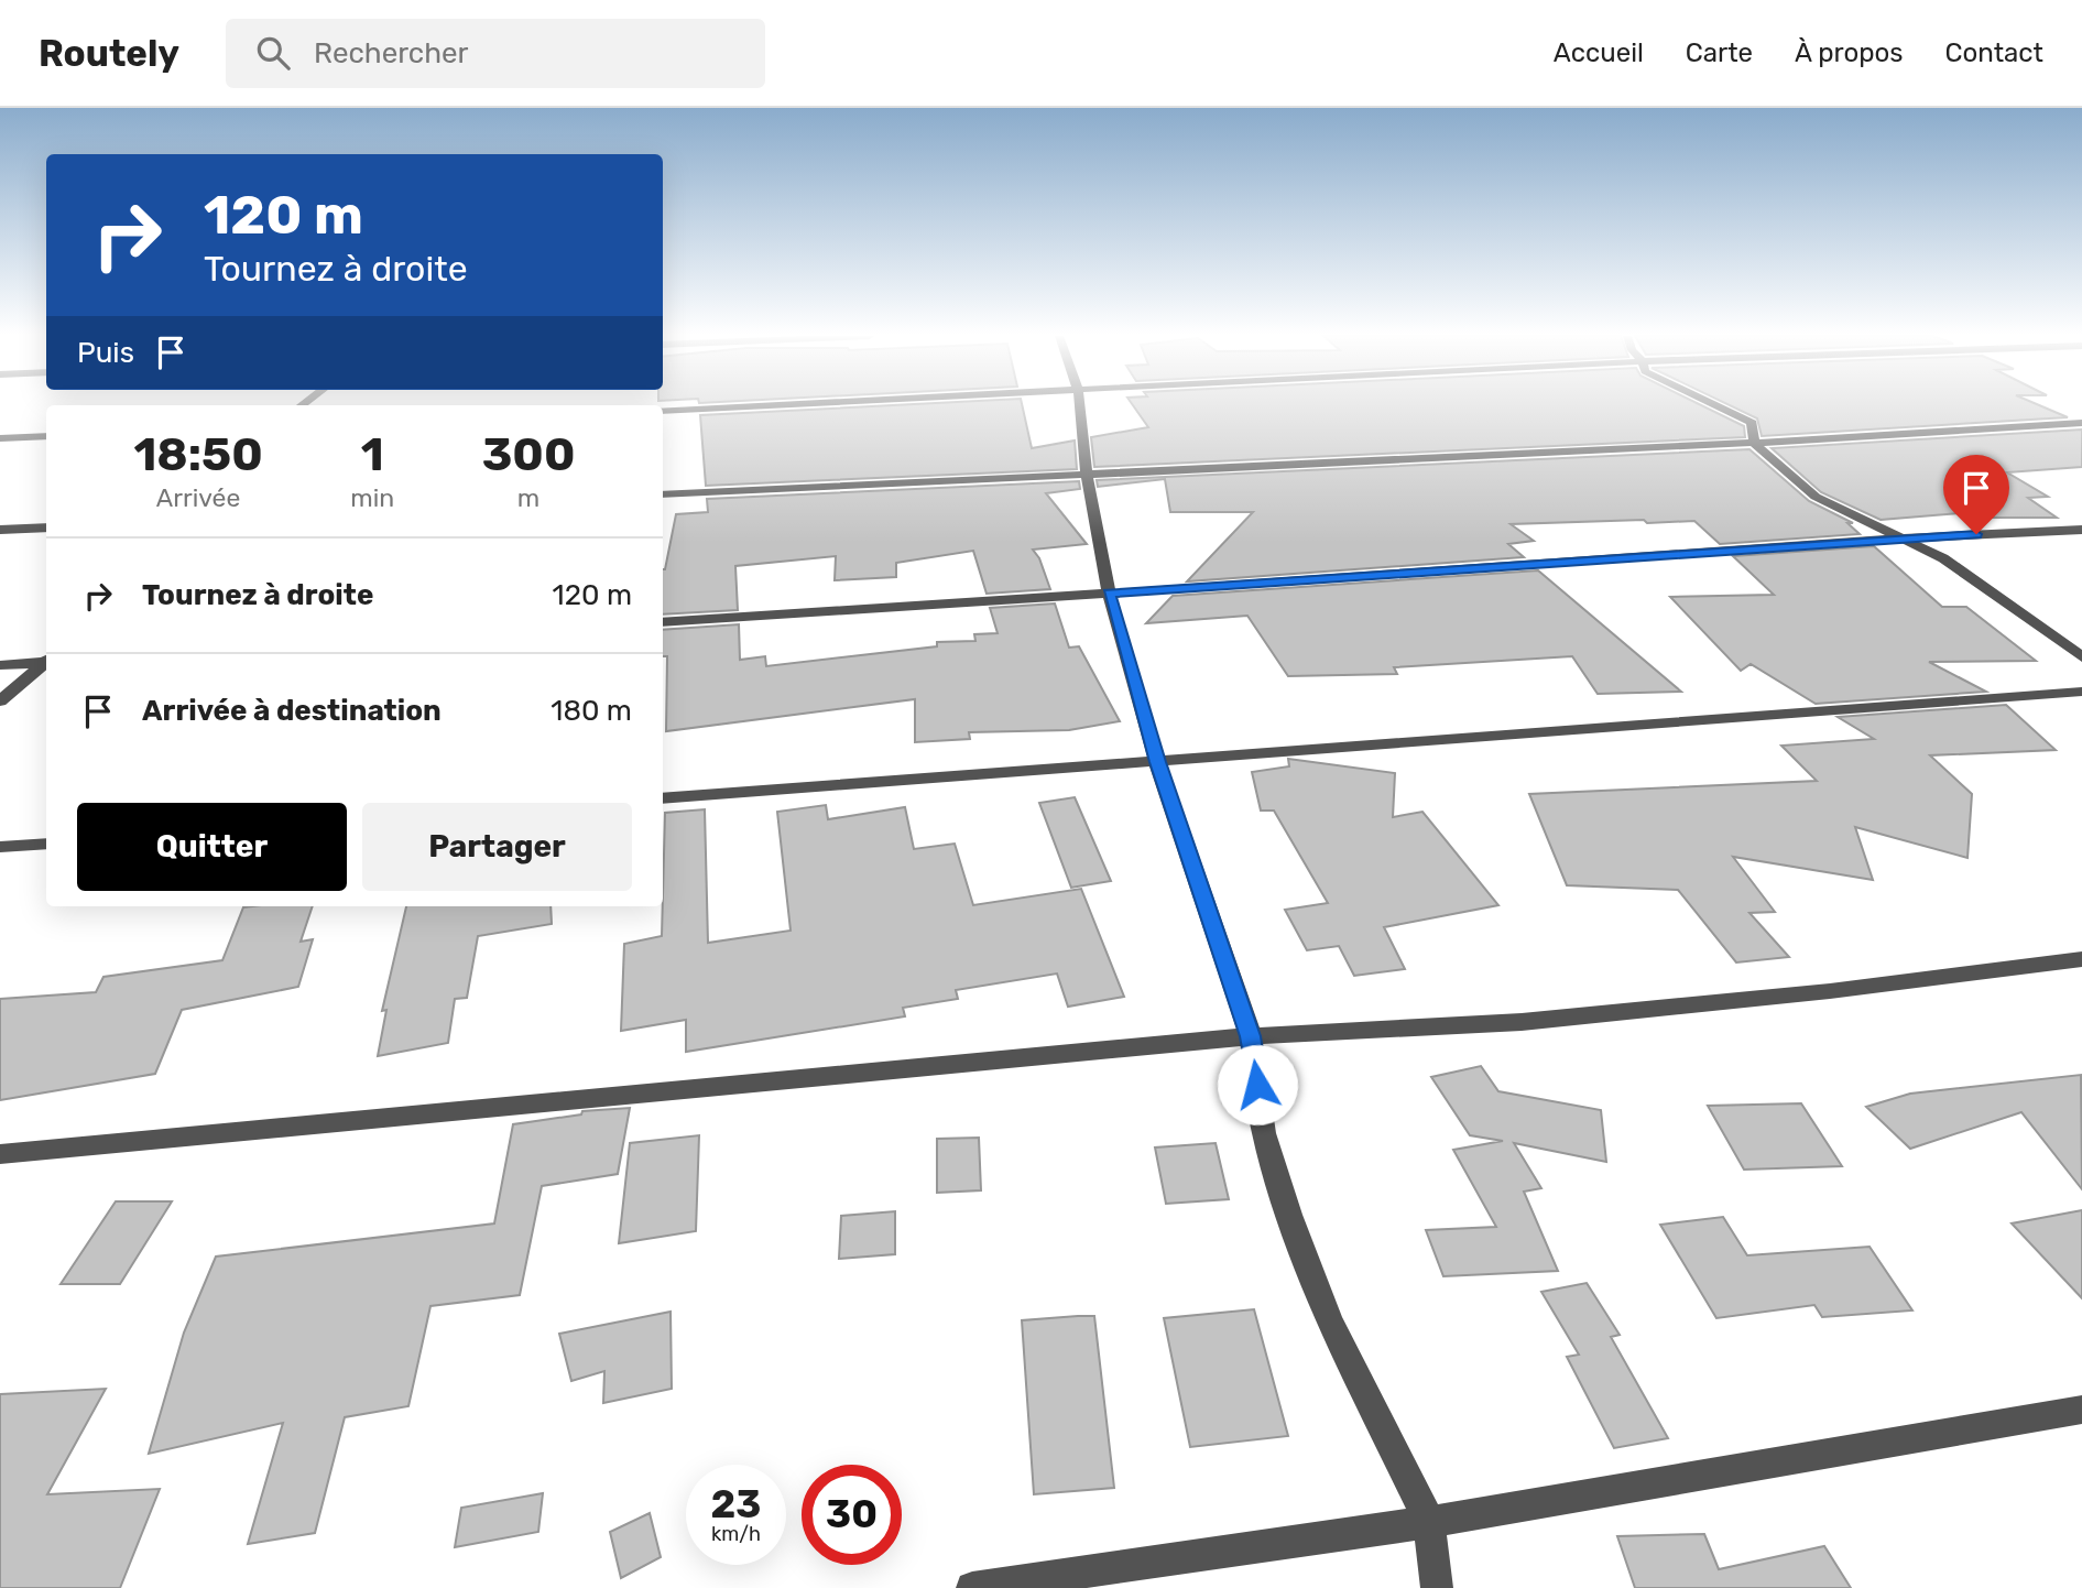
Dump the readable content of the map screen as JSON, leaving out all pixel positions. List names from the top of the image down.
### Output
{
  "page": {
    "header": "Routely",
    "search": "Rechercher",
    "nav": [
      "Accueil",
      "Carte",
      "À propos",
      "Contact"
    ],
    "turn": ["120 m", "Tournez à droite"],
    "then": "Puis",
    "eta": [
      "18:50",
      "Arrivée",
      "1",
      "min",
      "300",
      "m"
    ],
    "list": [
      {
        "name": "Tournez à droite",
        "value": "120 m"
      },
      {
        "name": "Arrivée à destination",
        "value": "180 m"
      }
    ],
    "buttons": ["Quitter", "Partager"],
    "speed": "23 km/h",
    "limit": "30"
  }
}
